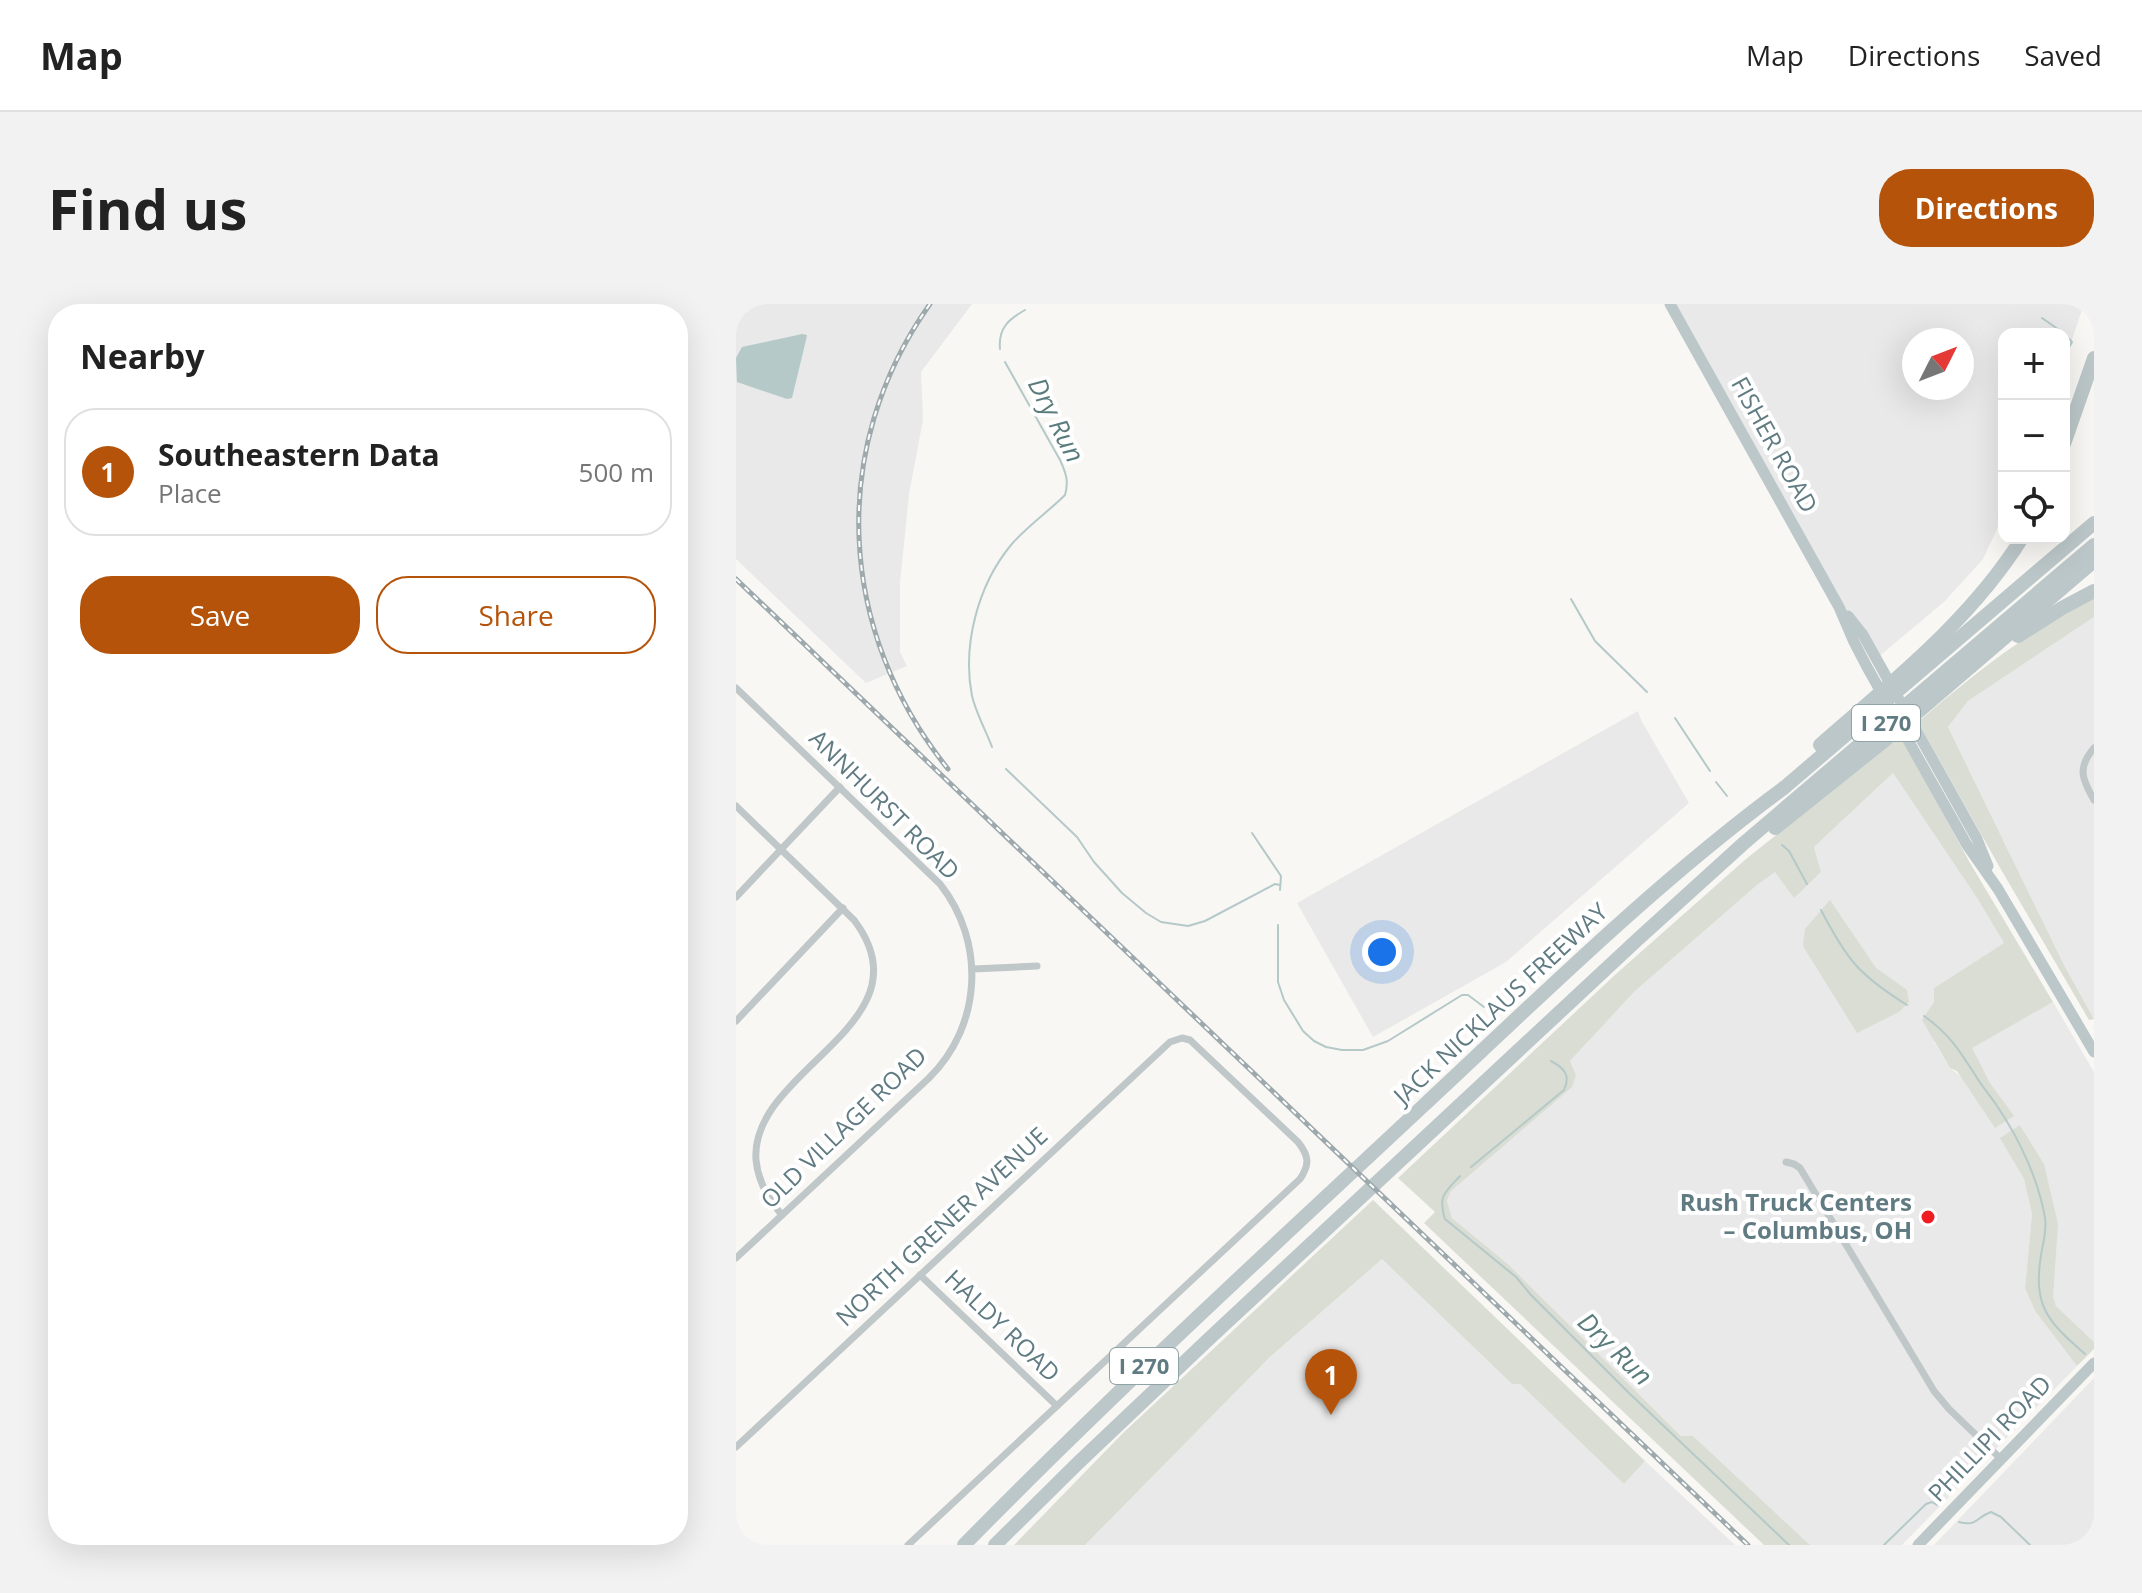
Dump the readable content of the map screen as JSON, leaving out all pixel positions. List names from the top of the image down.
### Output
{
  "streets": {
    "highway": ["I 270", "JACK NICKLAUS FREEWAY"],
    "main road": ["FISHER ROAD", "PHILLIPI ROAD"],
    "street": [
      "ANNHURST ROAD",
      "OLD VILLAGE ROAD",
      "NORTH GRENER AVENUE",
      "HALDY ROAD"
    ]
  },
  "crossings": [
    ["ANNHURST ROAD", "OLD VILLAGE ROAD"],
    ["NORTH GRENER AVENUE", "HALDY ROAD"]
  ],
  "water": ["Dry Run"],
  "places": ["Rush Truck Centers – Columbus, OH"],
  "north": "top right",
  "page": {
    "header": "Map",
    "nav": ["Map", "Directions", "Saved"],
    "buttons": [
      "Directions",
      ["Save", "Share"]
    ],
    "title": "Find us",
    "heading": "Nearby",
    "map_buttons": ["+", "−"],
    "list": [
      {
        "mark": "1",
        "name": "Southeastern Data",
        "note": "Place",
        "value": "500 m"
      }
    ],
    "pins": "1"
  }
}
